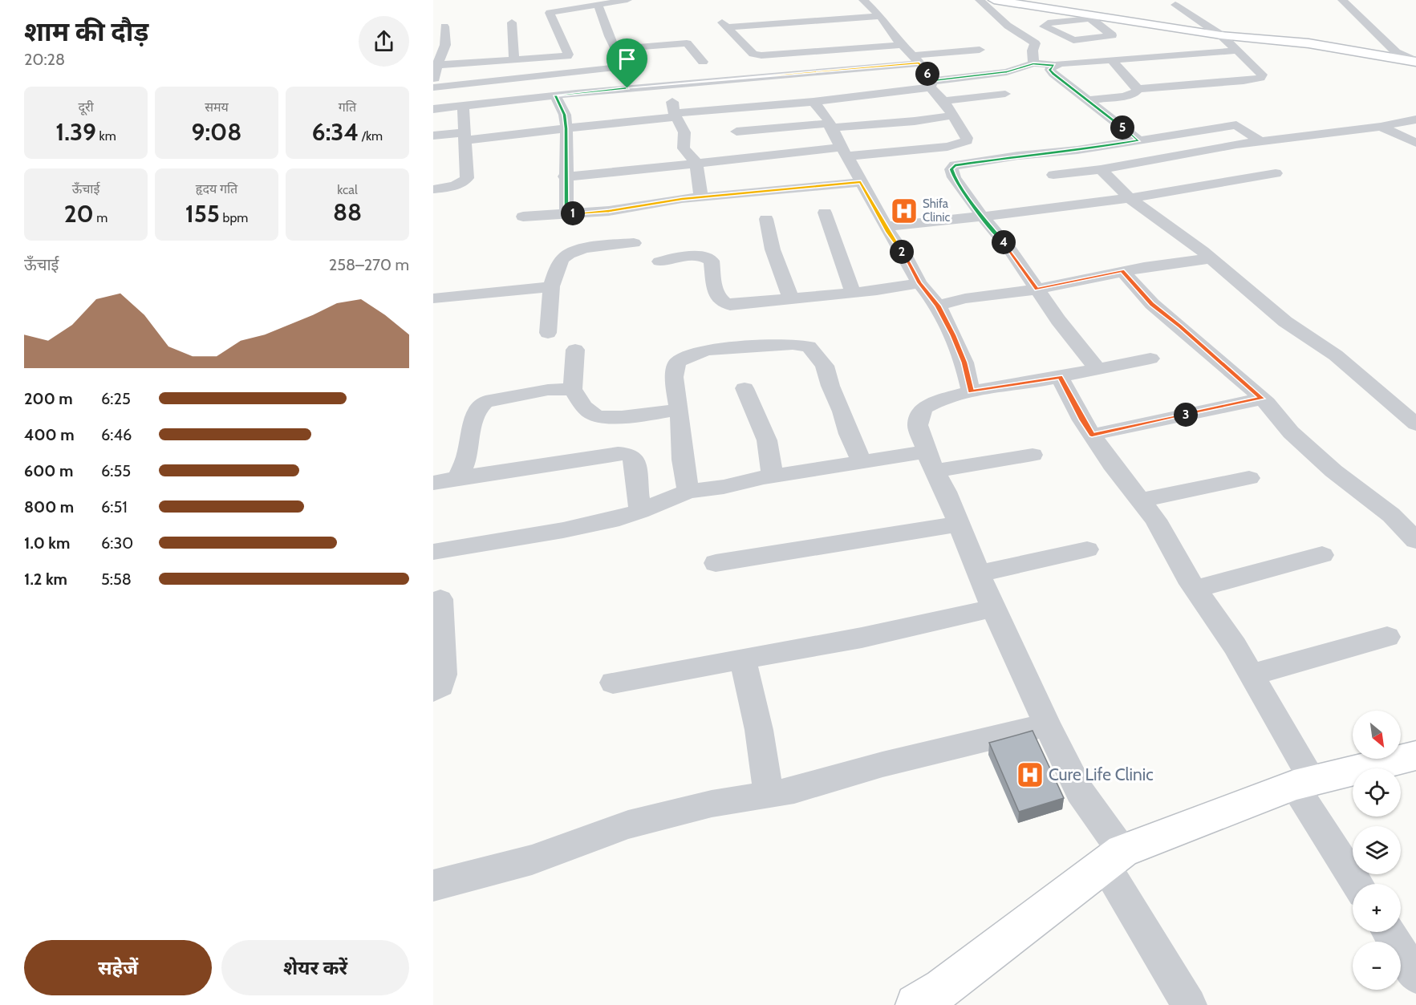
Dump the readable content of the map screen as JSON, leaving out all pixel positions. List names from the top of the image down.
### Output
{
  "places": {
    "hospital": ["Shifa Clinic", "Cure Life Clinic"]
  },
  "north": "bottom right",
  "page": {
    "heading": ["शाम की दौड़", "20:28"],
    "pins": [
      "6",
      "5",
      "1",
      "4",
      "2",
      "3"
    ],
    "stats": [
      ["दूरी", "1.39 km"],
      ["समय", "9:08"],
      ["गति", "6:34 /km"],
      ["ऊँचाई", "20 m"],
      ["हृदय गति", "155 bpm"],
      ["kcal", "88"]
    ],
    "chart": ["ऊँचाई", "258–270 m"],
    "list": [
      {
        "name": "200 m",
        "note": "6:25"
      },
      {
        "name": "400 m",
        "note": "6:46"
      },
      {
        "name": "600 m",
        "note": "6:55"
      },
      {
        "name": "800 m",
        "note": "6:51"
      },
      {
        "name": "1.0 km",
        "note": "6:30"
      },
      {
        "name": "1.2 km",
        "note": "5:58"
      }
    ],
    "map_buttons": ["+", "−"],
    "buttons": ["सहेजें", "शेयर करें"]
  }
}
